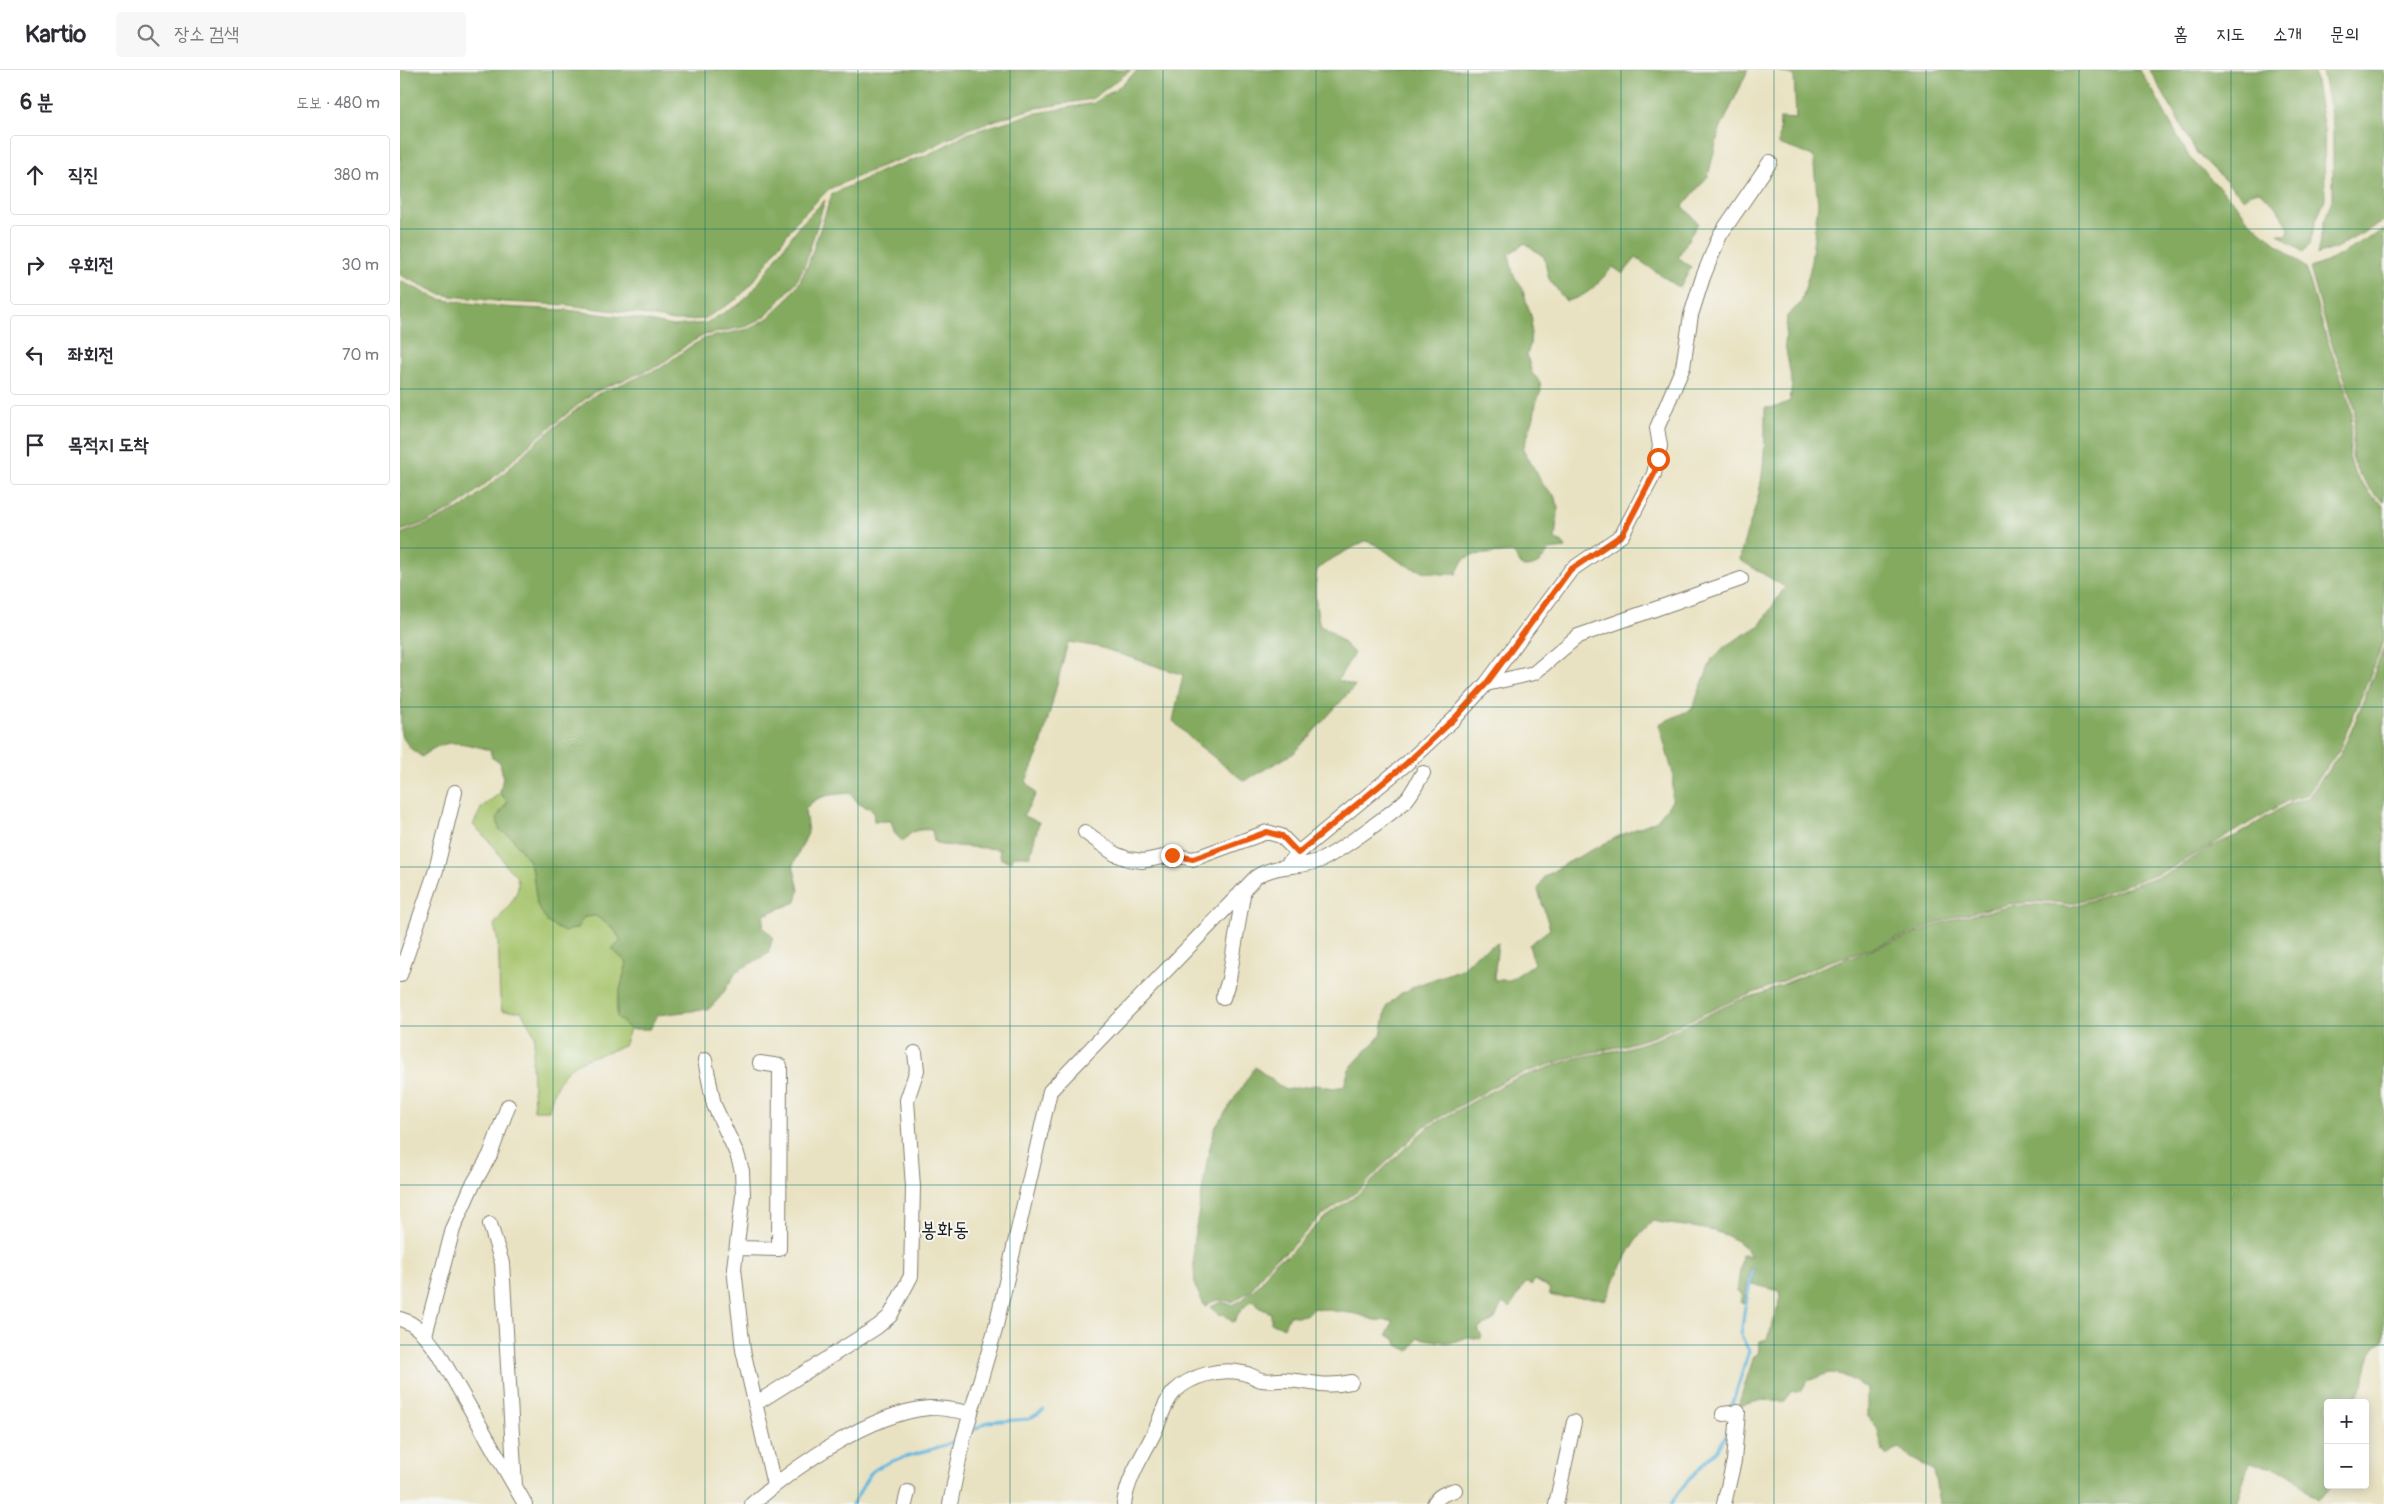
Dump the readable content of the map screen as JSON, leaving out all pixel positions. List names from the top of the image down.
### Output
{
  "districts": ["봉화동"],
  "page": {
    "header": "Kartio",
    "search": "장소 검색",
    "nav": [
      "홈",
      "지도",
      "소개",
      "문의"
    ],
    "heading": ["6 분", "도보 · 480 m"],
    "list": [
      ["직진", "380 m"],
      ["우회전", "30 m"],
      ["좌회전", "70 m"],
      "목적지 도착"
    ],
    "map_buttons": ["+", "−"]
  }
}
